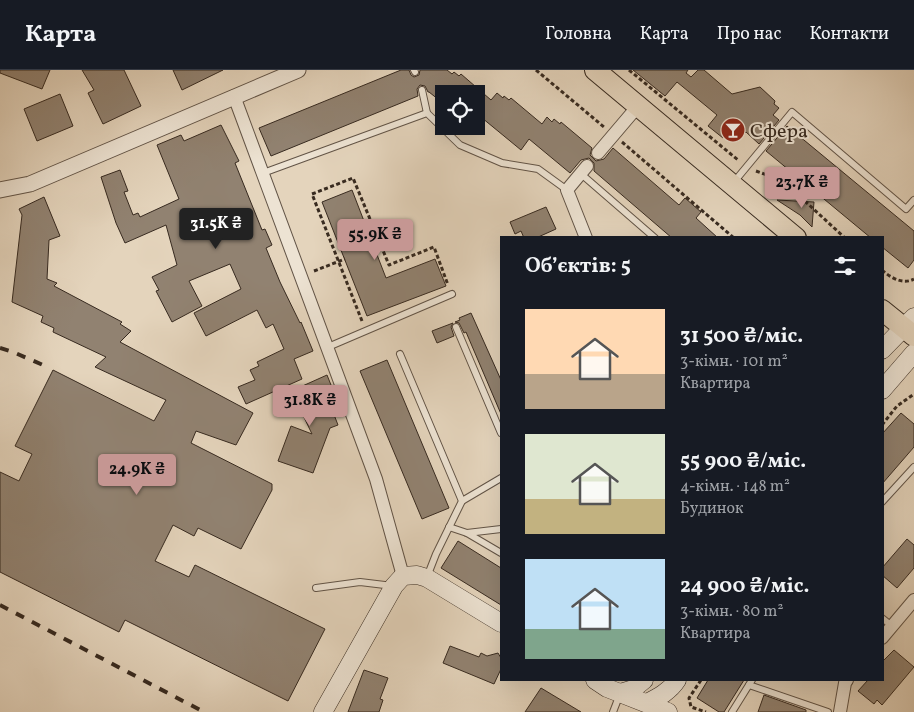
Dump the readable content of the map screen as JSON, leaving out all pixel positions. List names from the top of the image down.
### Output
{
  "places": {
    "bar": ["Сфера"]
  },
  "page": {
    "header": "Карта",
    "nav": [
      "Головна",
      "Карта",
      "Про нас",
      "Контакти"
    ],
    "price": [
      "23.7K ₴",
      "31.5K ₴",
      "55.9K ₴",
      "31.8K ₴",
      "24.9K ₴"
    ],
    "heading": "Об’єктів: 5",
    "list": [
      {
        "name": "31 500 ₴/міс.",
        "note": "3-кімн. · 101 m² · Квартира"
      },
      {
        "name": "55 900 ₴/міс.",
        "note": "4-кімн. · 148 m² · Будинок"
      },
      {
        "name": "24 900 ₴/міс.",
        "note": "3-кімн. · 80 m² · Квартира"
      }
    ]
  }
}
